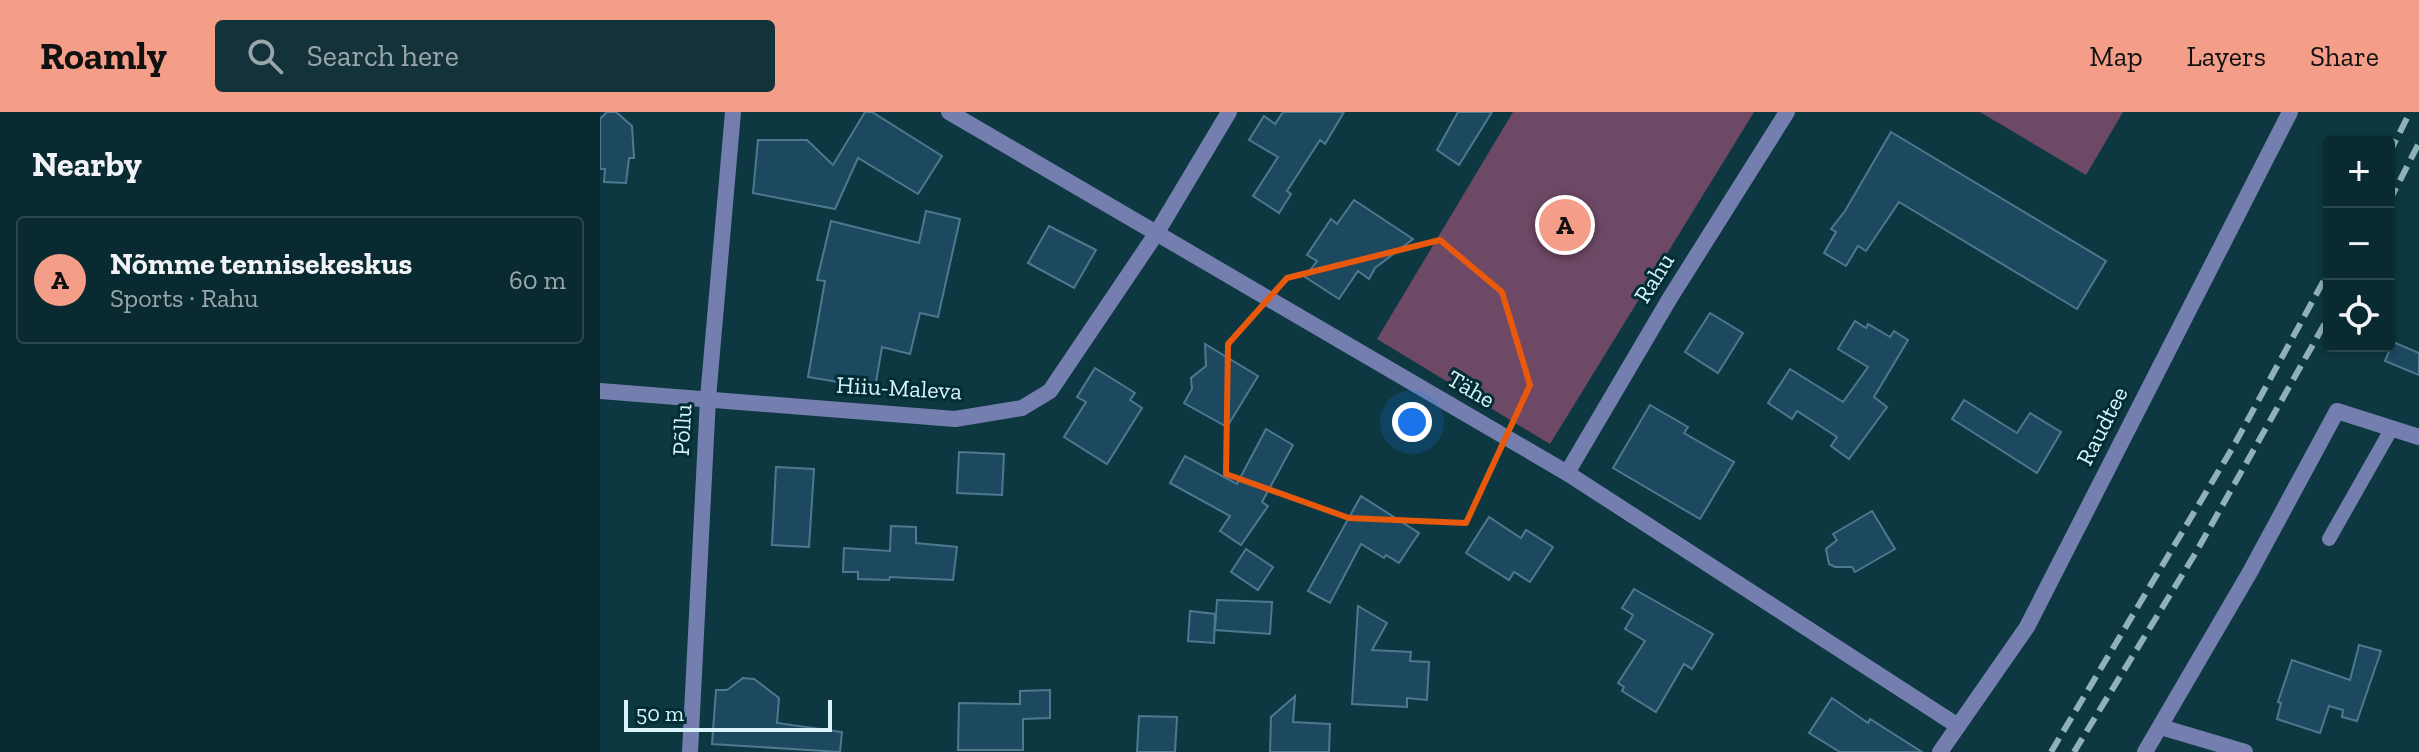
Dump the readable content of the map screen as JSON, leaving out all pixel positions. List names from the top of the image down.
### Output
{
  "streets": {
    "street": [
      "Rahu",
      "Hiiu-Maleva",
      "Tähe",
      "Raudtee",
      "Põllu"
    ]
  },
  "crossings": [
    ["Rahu", "Tähe"],
    ["Hiiu-Maleva", "Tähe"],
    ["Hiiu-Maleva", "Põllu"],
    ["Tähe", "Raudtee"]
  ],
  "scale_bar": "50 m",
  "page": {
    "header": "Roamly",
    "search": "Search here",
    "nav": ["Map", "Layers", "Share"],
    "heading": "Nearby",
    "map_buttons": ["+", "−"],
    "pins": "A",
    "list": [
      {
        "mark": "A",
        "name": "Nõmme tennisekeskus",
        "note": "Sports · Rahu",
        "value": "60 m"
      }
    ],
    "scale": "50 m"
  }
}
